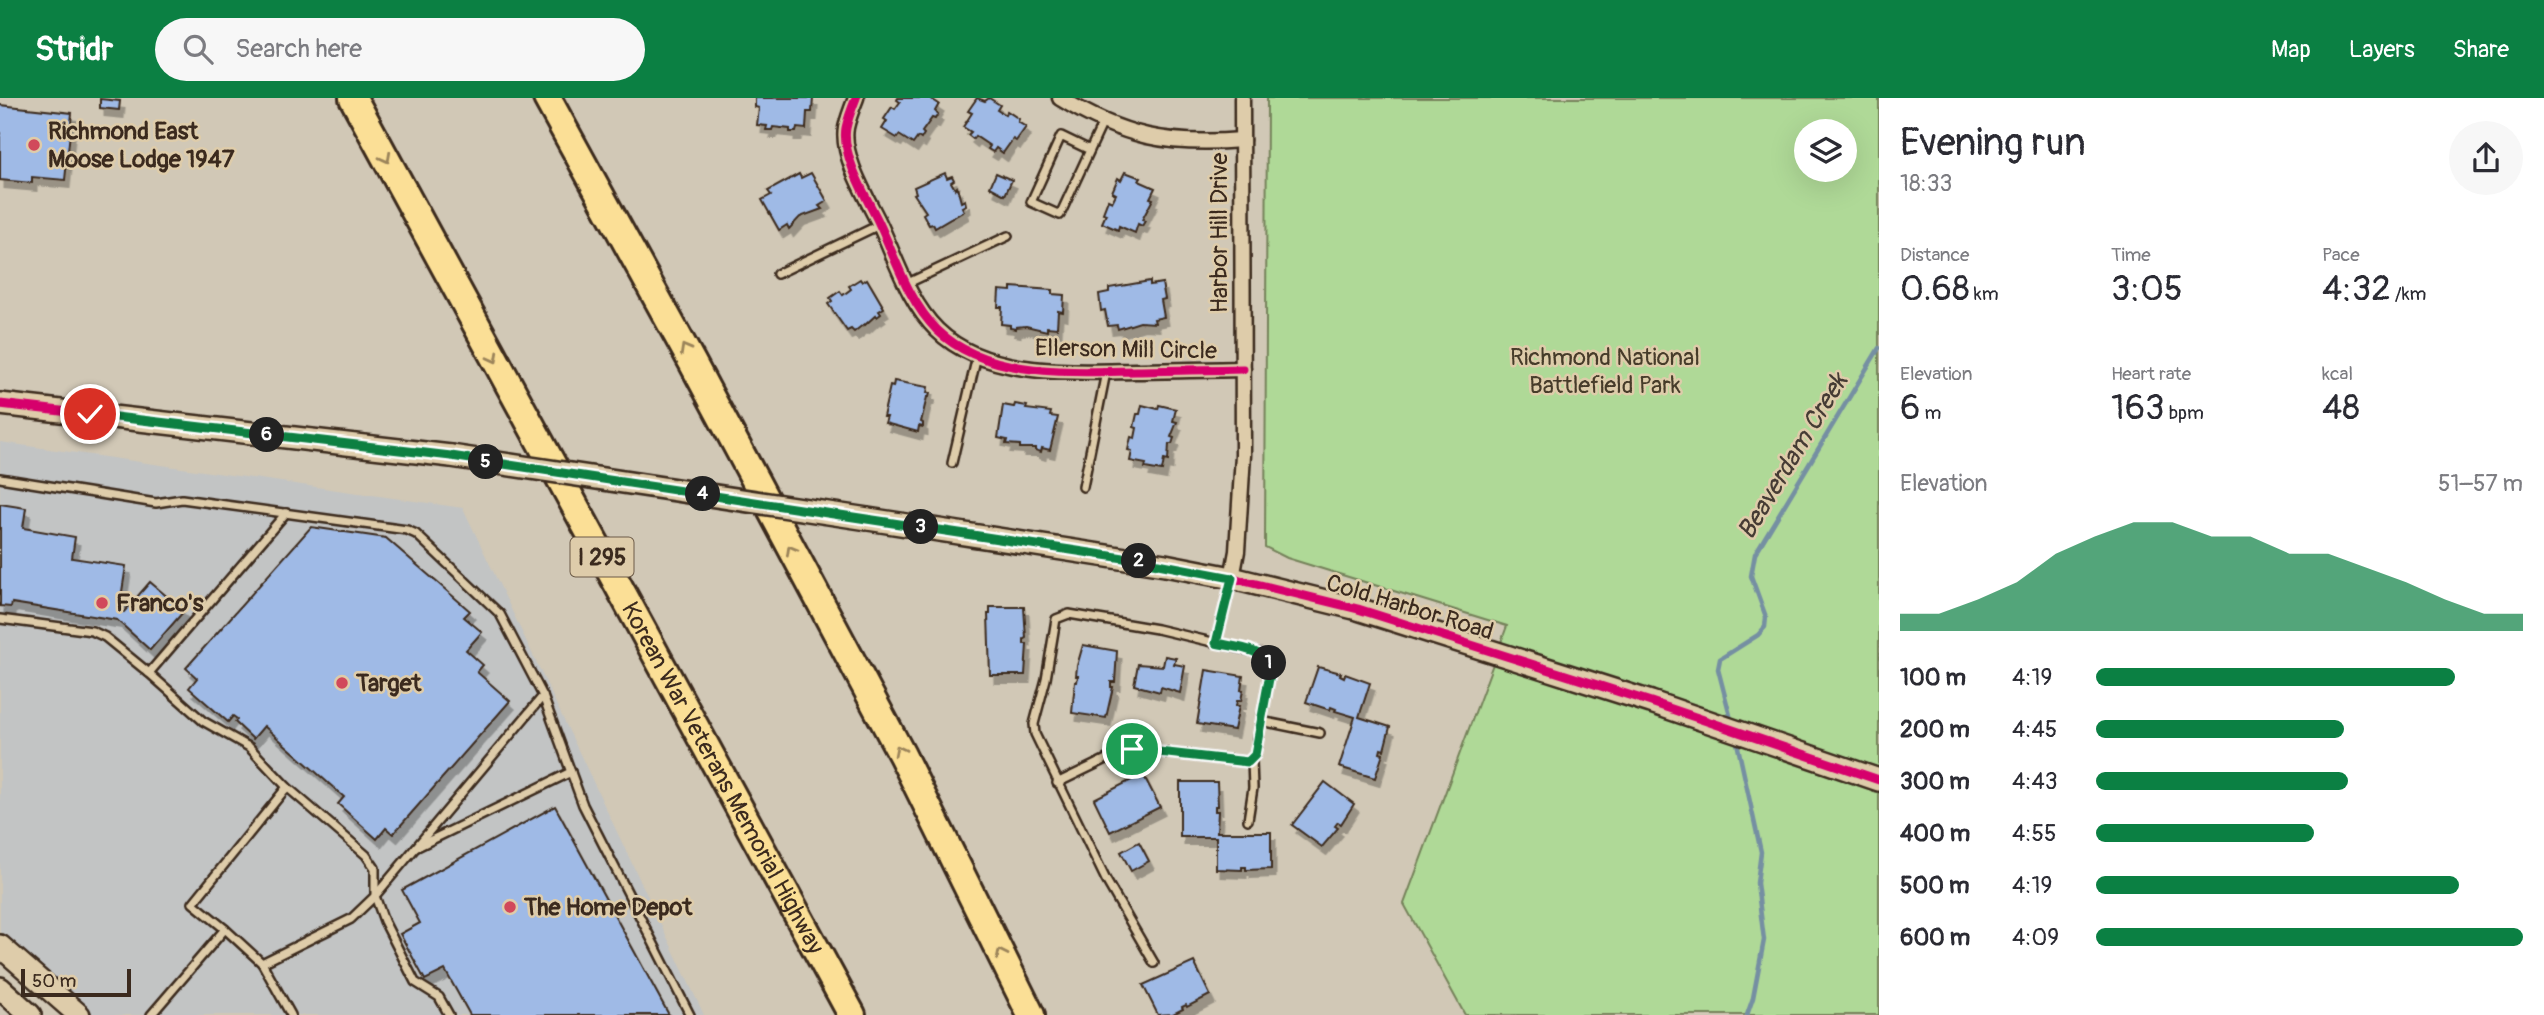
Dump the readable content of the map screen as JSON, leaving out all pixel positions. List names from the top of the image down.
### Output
{
  "streets": {
    "highway": ["I 295", "Korean War Veterans Memorial Highway"],
    "main road": ["Cold Harbor Road"],
    "street": ["Harbor Hill Drive", "Ellerson Mill Circle"]
  },
  "crossings": [
    ["Harbor Hill Drive", "Ellerson Mill Circle"],
    ["Harbor Hill Drive", "Cold Harbor Road"]
  ],
  "water": ["Beaverdam Creek"],
  "parks": ["Richmond National Battlefield Park"],
  "places": [
    "Richmond East Moose Lodge 1947",
    "Franco's",
    "Target",
    "The Home Depot"
  ],
  "scale_bar": "50 m",
  "page": {
    "header": "Stridr",
    "search": "Search here",
    "nav": ["Map", "Layers", "Share"],
    "heading": ["Evening run", "18:33"],
    "stats": [
      ["Distance", "0.68 km"],
      ["Time", "3:05"],
      ["Pace", "4:32 /km"],
      ["Elevation", "6 m"],
      ["Heart rate", "163 bpm"],
      ["kcal", "48"]
    ],
    "pins": [
      "6",
      "5",
      "4",
      "3",
      "2",
      "1"
    ],
    "chart": ["Elevation", "51–57 m"],
    "list": [
      {
        "name": "100 m",
        "note": "4:19"
      },
      {
        "name": "200 m",
        "note": "4:45"
      },
      {
        "name": "300 m",
        "note": "4:43"
      },
      {
        "name": "400 m",
        "note": "4:55"
      },
      {
        "name": "500 m",
        "note": "4:19"
      },
      {
        "name": "600 m",
        "note": "4:09"
      }
    ],
    "scale": "50 m"
  }
}
